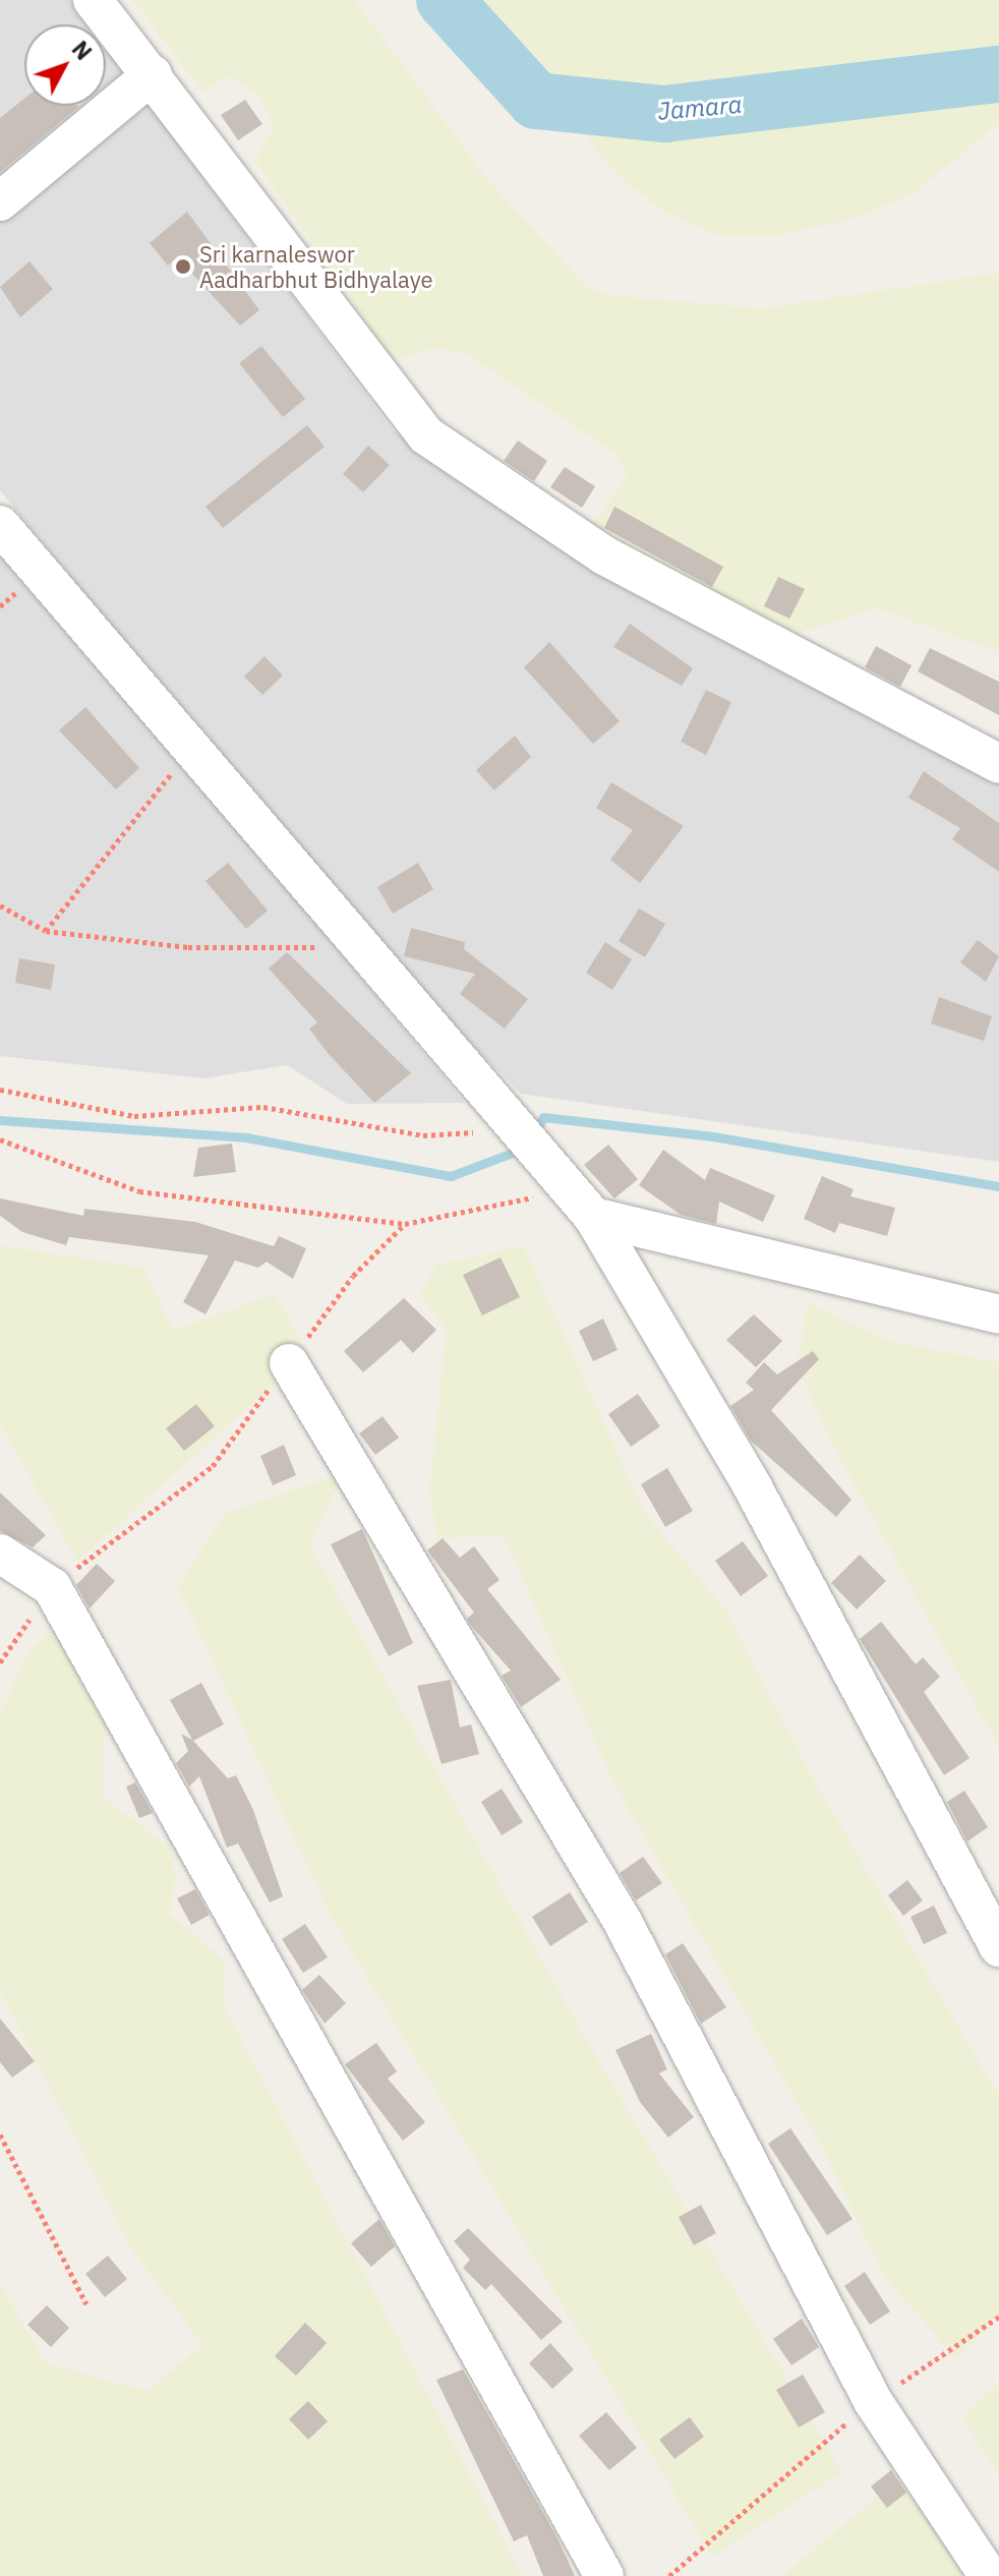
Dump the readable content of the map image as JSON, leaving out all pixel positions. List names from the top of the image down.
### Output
{
  "water": ["Jamara"],
  "places": ["Sri karnaleswor Aadharbhut Bidhyalaye"],
  "north": "top right"
}
